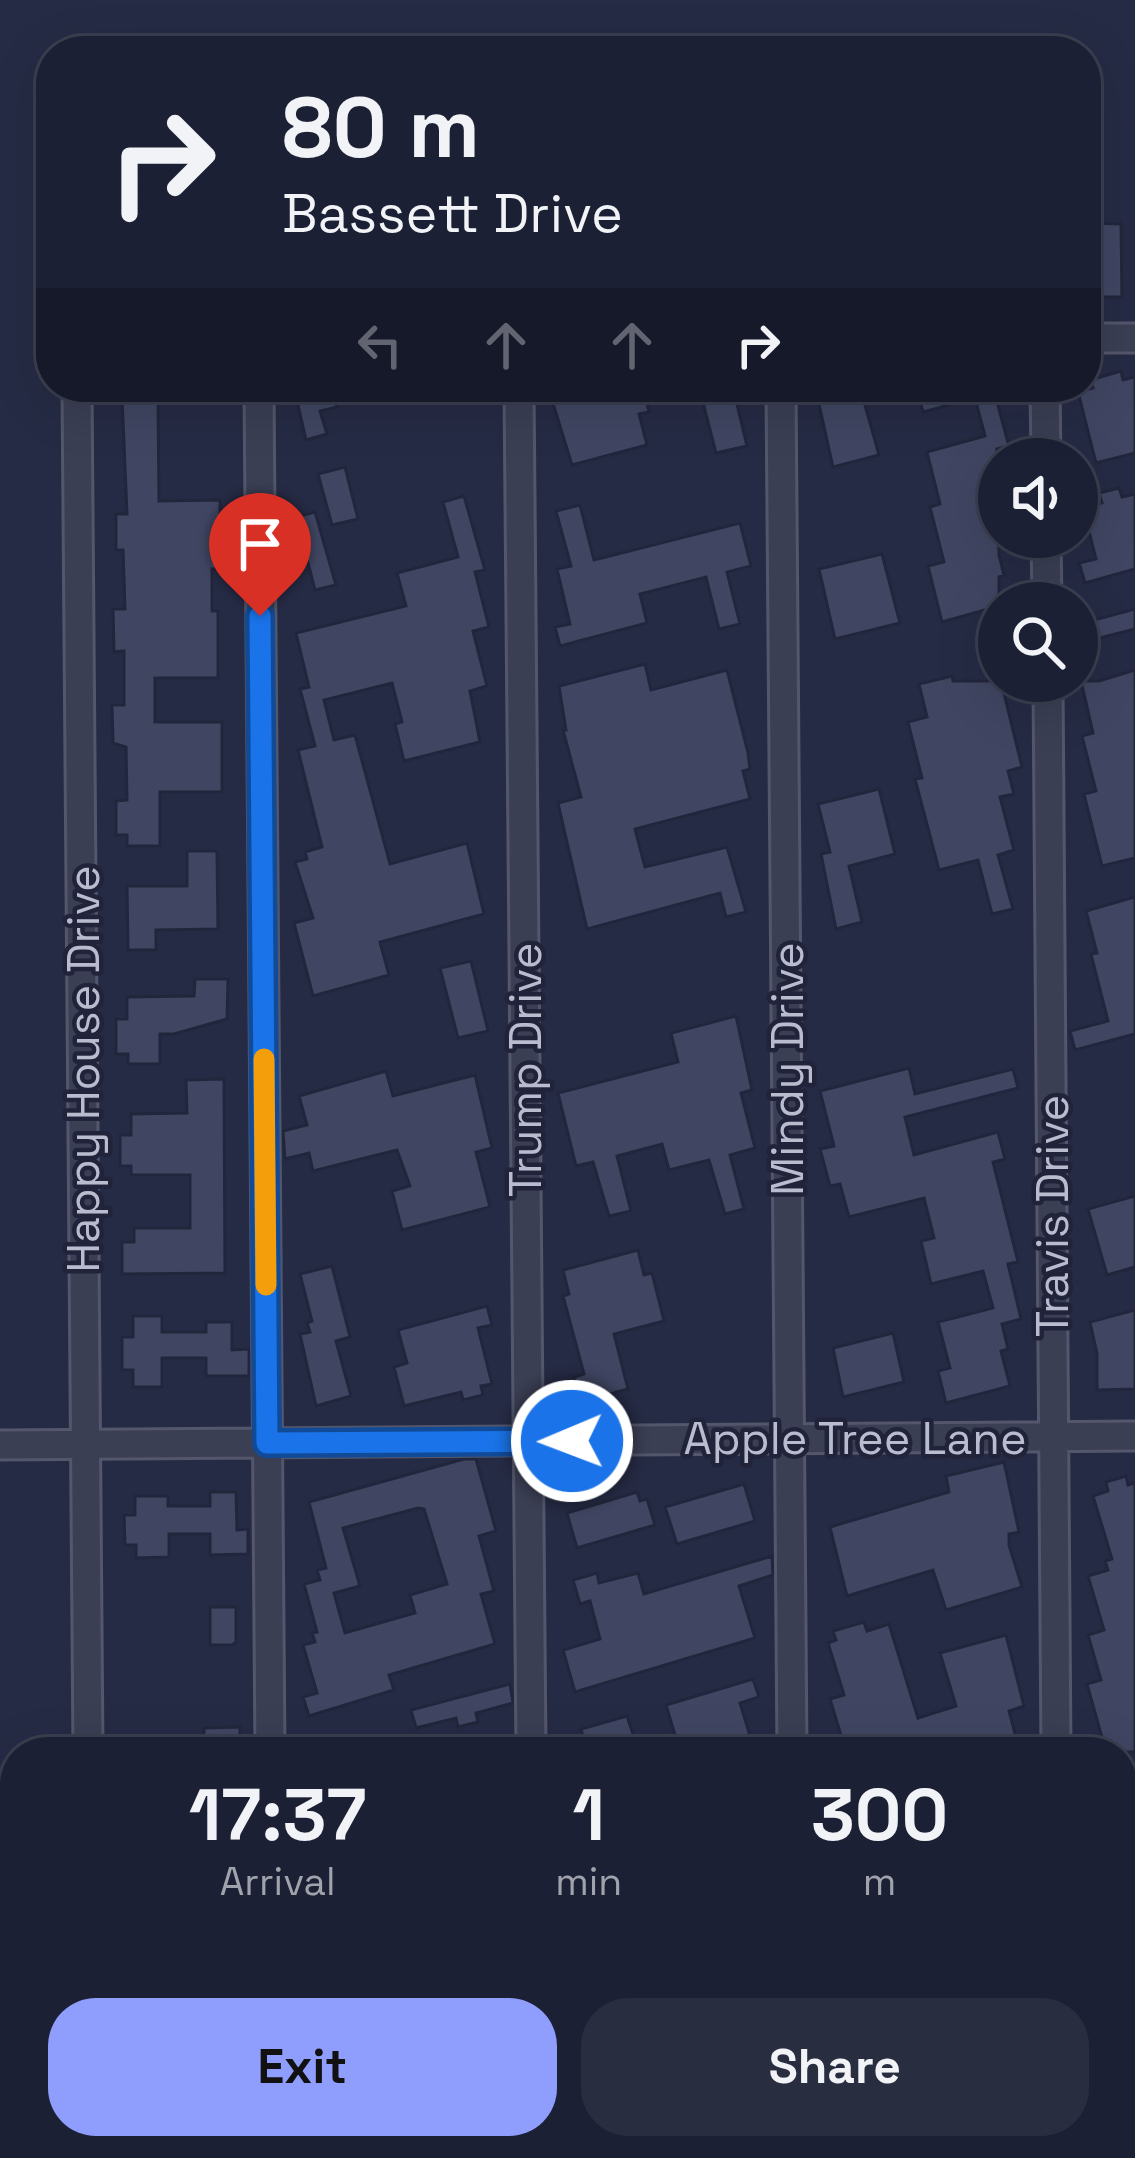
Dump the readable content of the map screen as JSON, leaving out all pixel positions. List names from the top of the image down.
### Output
{
  "streets": {
    "street": [
      "Happy House Drive",
      "Mindy Drive",
      "Trump Drive",
      "Travis Drive",
      "Apple Tree Lane"
    ]
  },
  "crossings": [
    ["Happy House Drive", "Apple Tree Lane"],
    ["Mindy Drive", "Apple Tree Lane"],
    ["Trump Drive", "Apple Tree Lane"],
    ["Travis Drive", "Apple Tree Lane"]
  ],
  "page": {
    "turn": ["80 m", "Bassett Drive"],
    "eta": [
      "17:37",
      "Arrival",
      "1",
      "min",
      "300",
      "m"
    ],
    "buttons": ["Exit", "Share"]
  }
}
